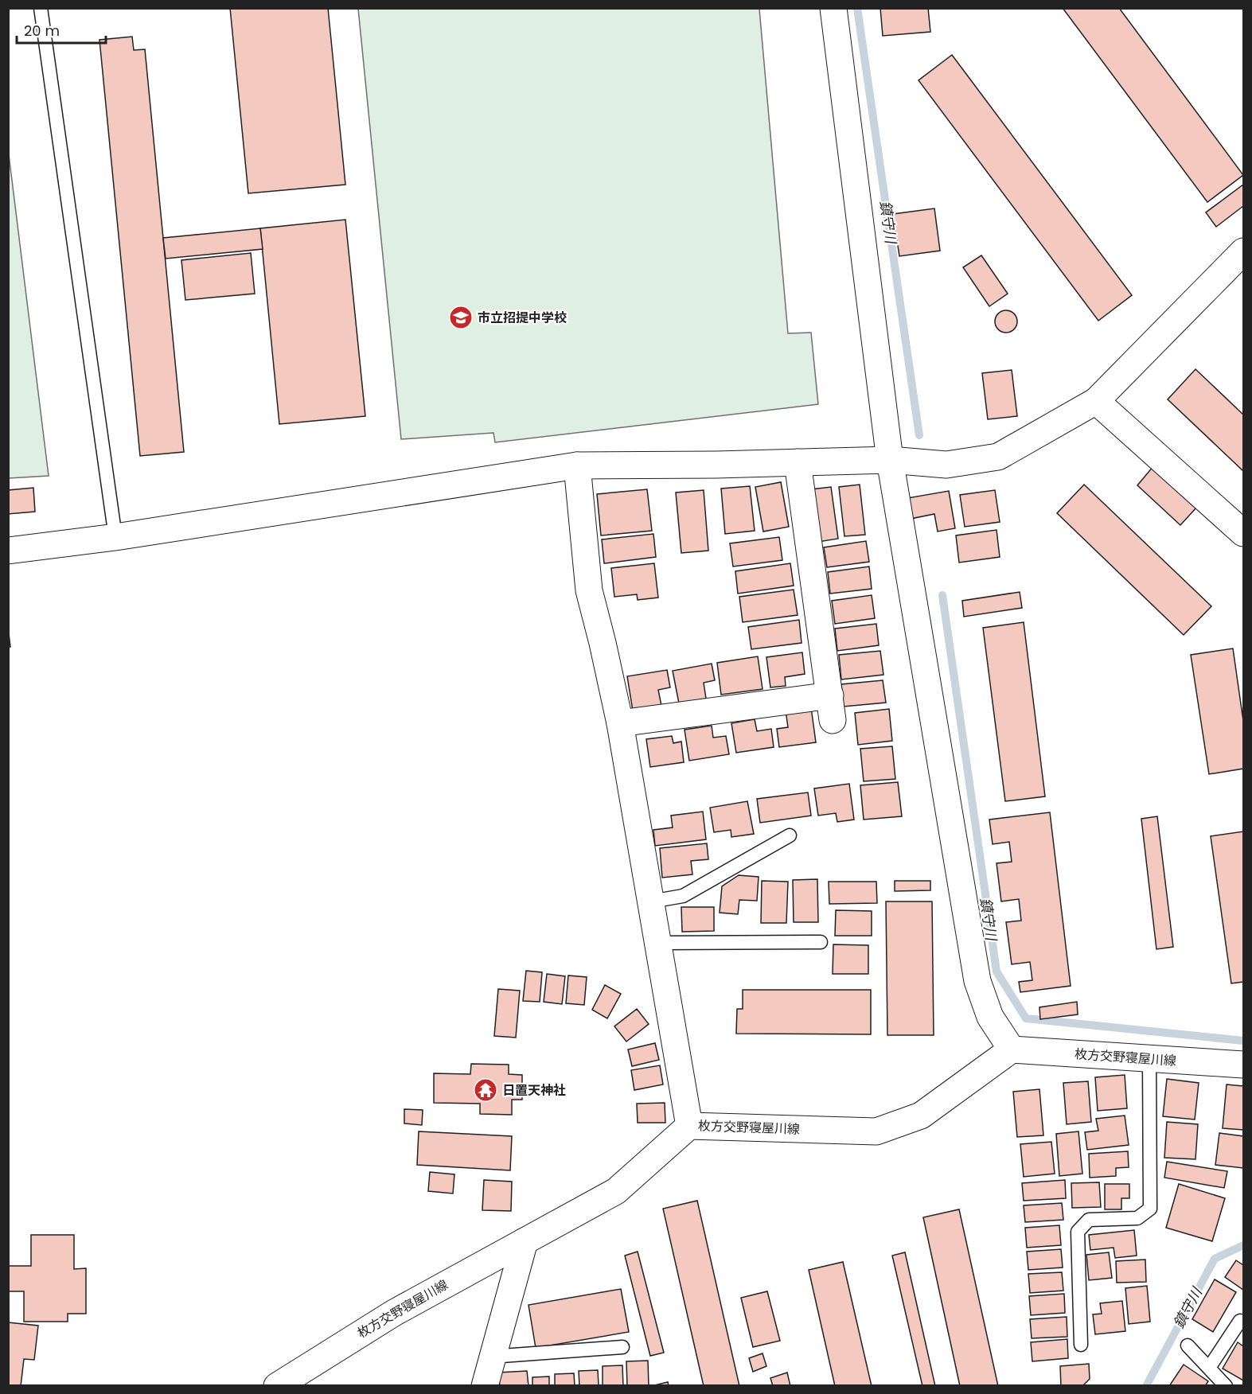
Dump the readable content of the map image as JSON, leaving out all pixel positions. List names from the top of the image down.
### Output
{
  "streets": {
    "street": ["枚方交野寝屋川線"]
  },
  "water": ["鎮守川"],
  "places": {
    "school or university": ["市立招提中学校"],
    "temple": ["日置天神社"]
  },
  "scale_bar": "20 m"
}
